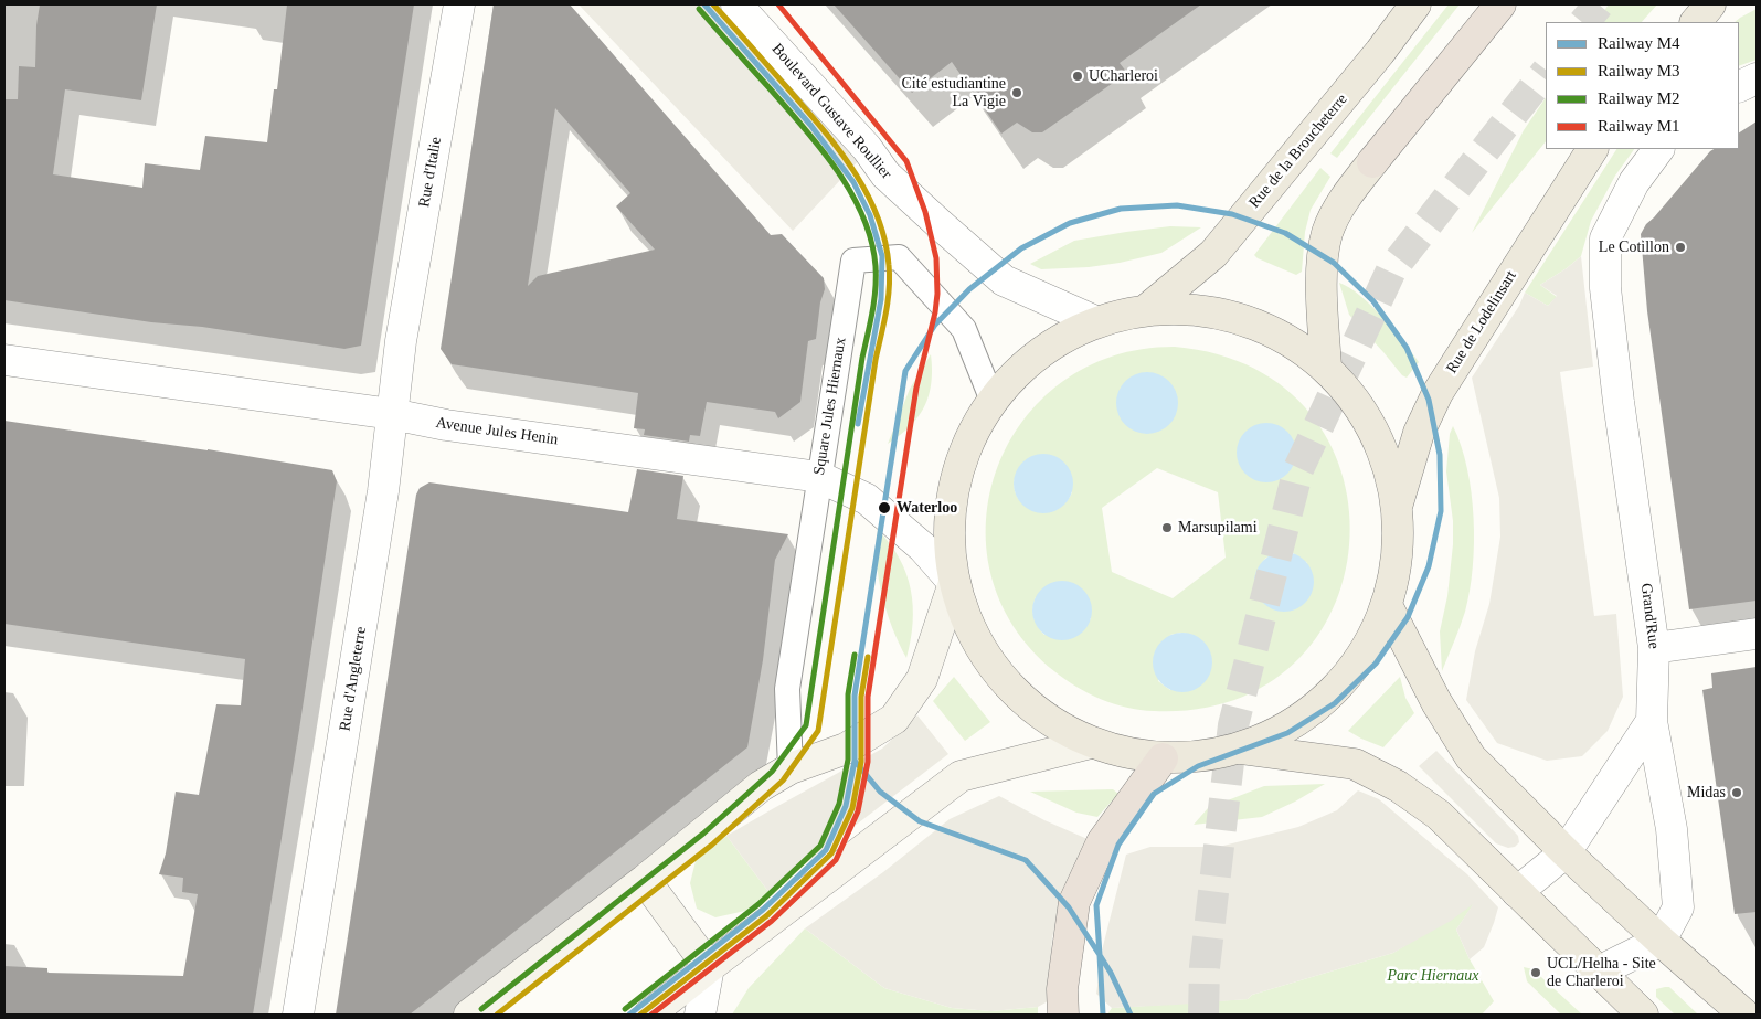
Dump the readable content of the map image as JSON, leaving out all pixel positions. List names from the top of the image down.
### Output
{
  "streets": {
    "main road": ["Rue de la Broucheterre", "Rue de Lodelinsart"],
    "street": [
      "Boulevard Gustave Roullier",
      "Rue d'Italie",
      "Avenue Jules Henin",
      "Grand'Rue",
      "Rue d'Angleterre"
    ],
    "lane": ["Square Jules Hiernaux"]
  },
  "crossings": [
    ["Rue d'Italie", "Rue d'Angleterre"],
    ["Square Jules Hiernaux", "Avenue Jules Henin"],
    ["Avenue Jules Henin", "Rue d'Angleterre"]
  ],
  "parks": ["Parc Hiernaux"],
  "places": [
    "UCharleroi",
    "Cité estudiantine La Vigie",
    "Le Cotillon",
    "Waterloo",
    "Marsupilami",
    "Midas",
    "UCL/Helha - Site de Charleroi"
  ],
  "lines": [
    "rail line M4",
    "rail line M3",
    "rail line M1",
    "rail line M2"
  ],
  "legend": [
    "Railway M4",
    "Railway M3",
    "Railway M2",
    "Railway M1"
  ]
}
